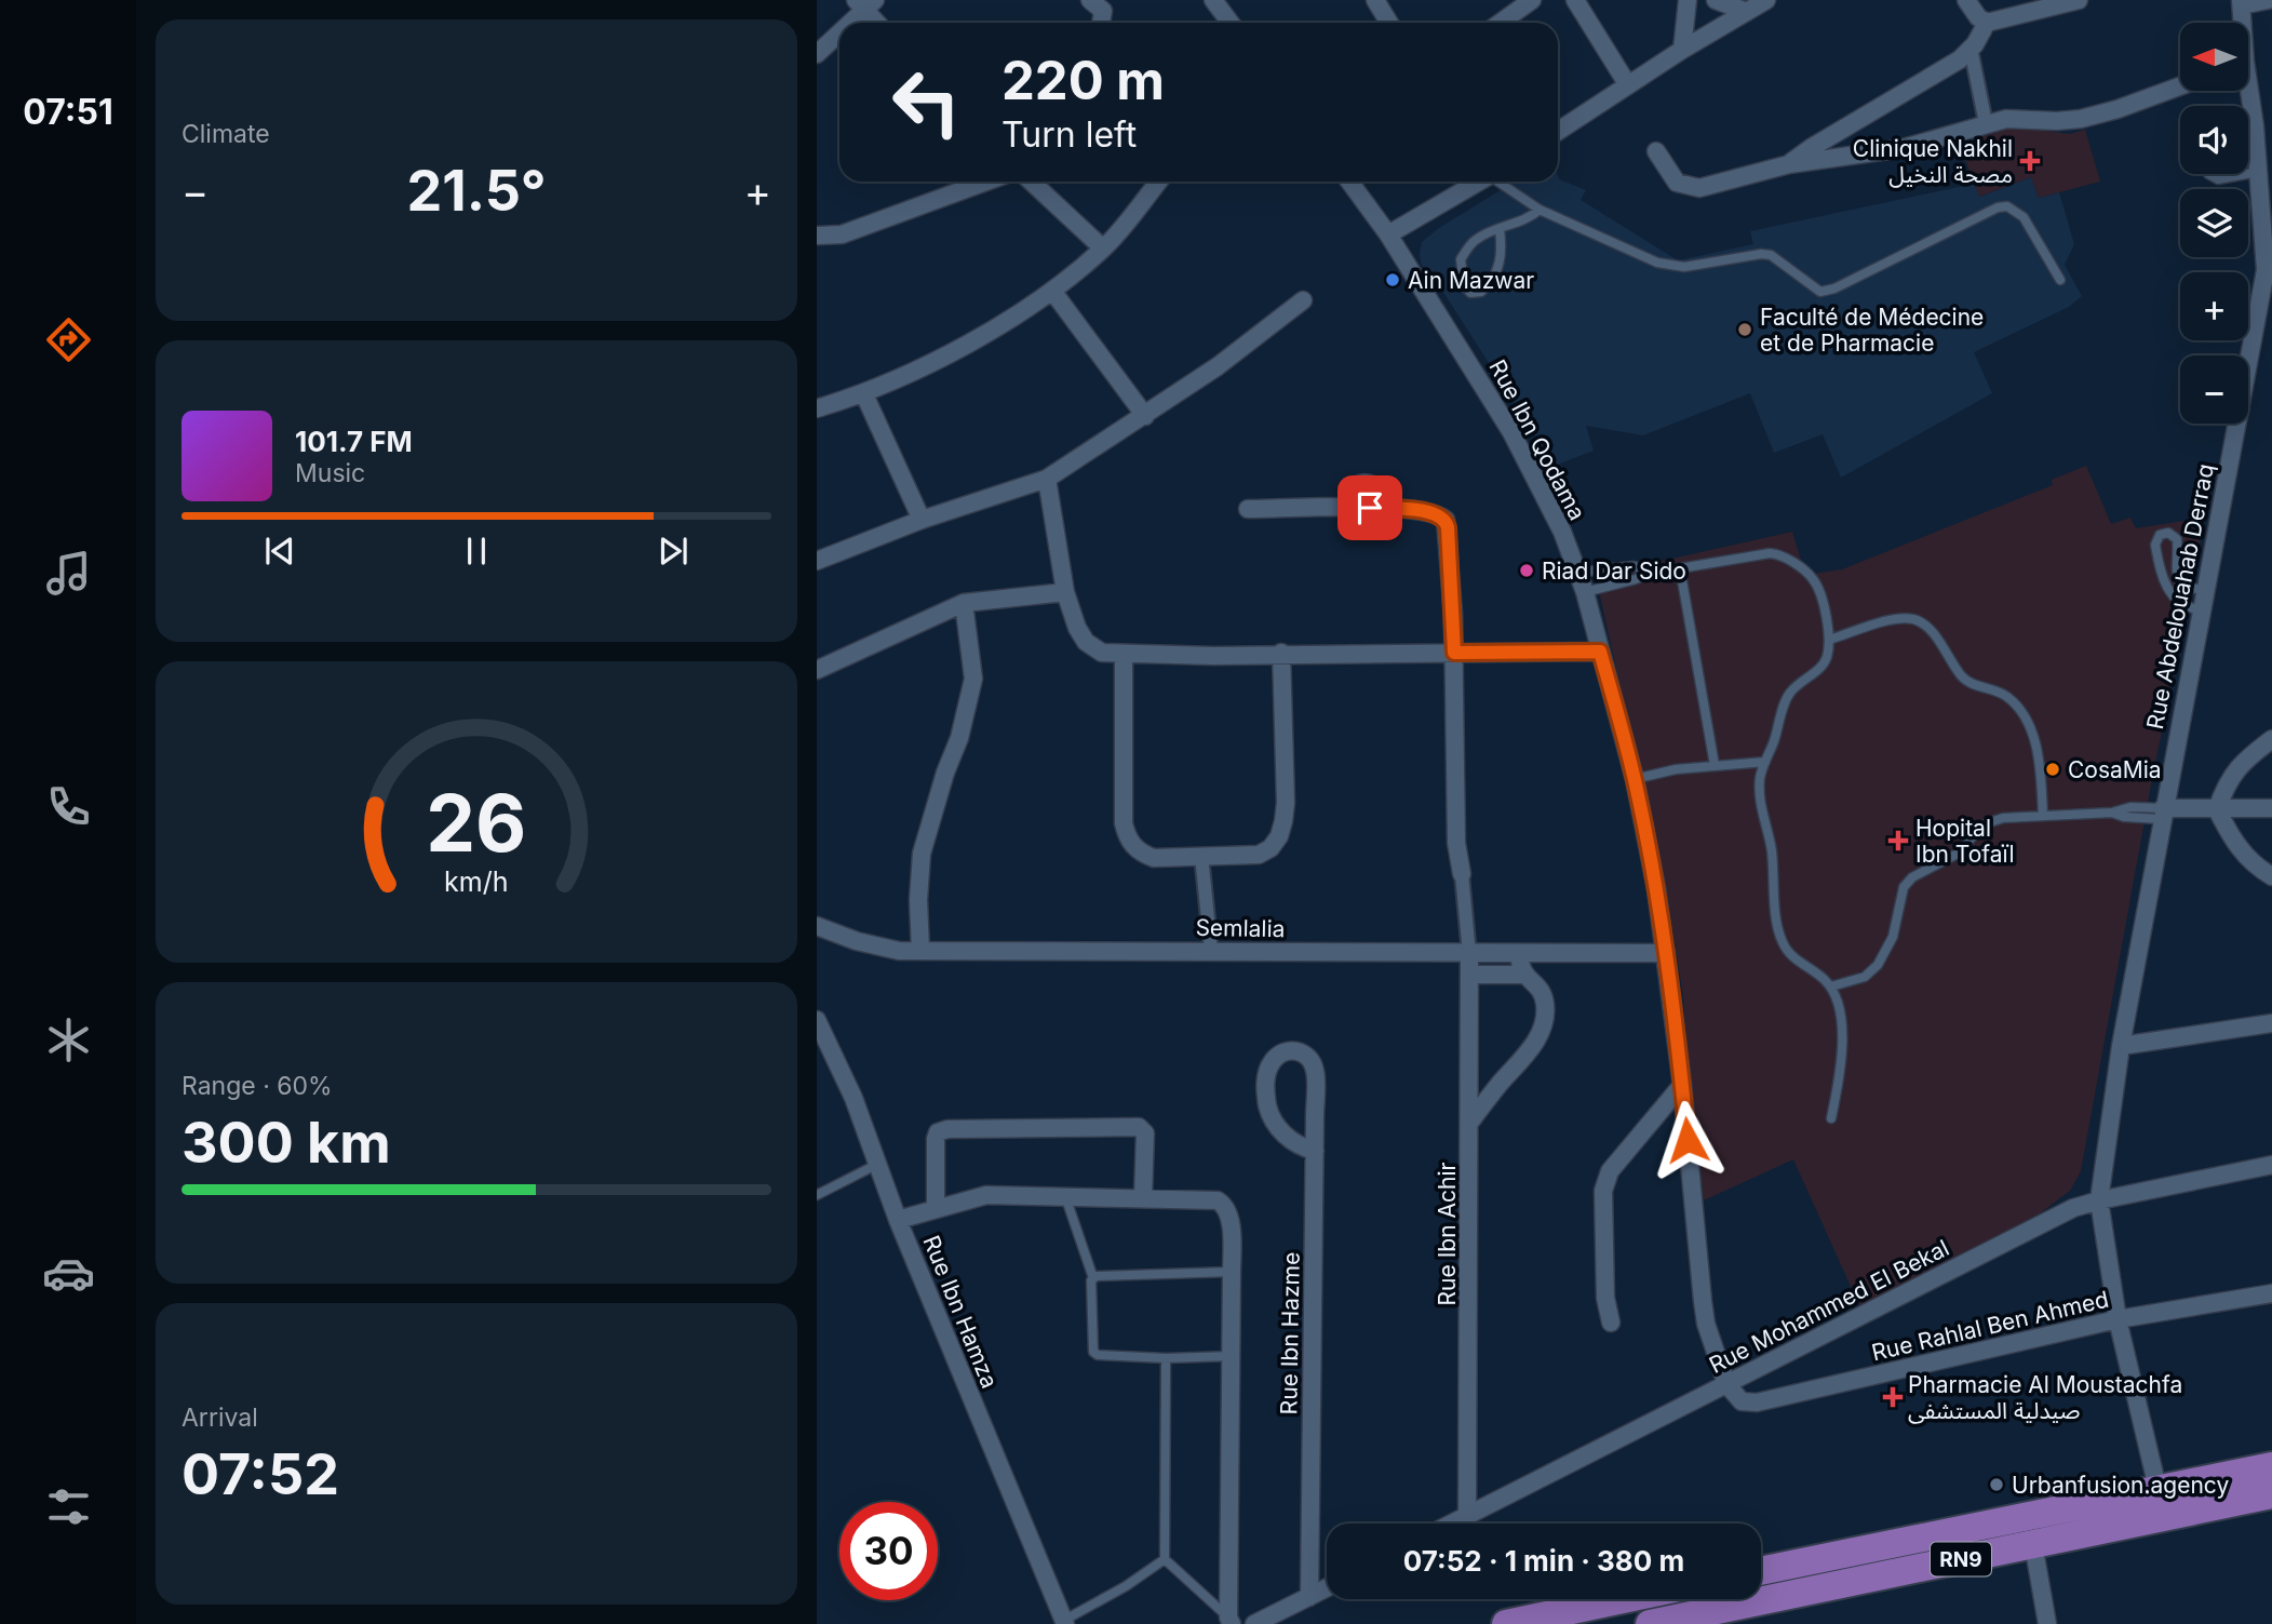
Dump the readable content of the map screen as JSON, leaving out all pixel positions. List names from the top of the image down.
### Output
{
  "streets": {
    "main road": ["RN9"],
    "street": [
      "Rue Ibn Qodama",
      "Rue Abdelouahab Derraq",
      "Semlalia",
      "Rue Ibn Achir",
      "Rue Mohammed El Bekal",
      "Rue Ibn Hamza",
      "Rue Rahlal Ben Ahmed",
      "Rue Ibn Hazme"
    ]
  },
  "crossings": [
    ["Rue Ibn Qodama", "Semlalia"],
    ["Rue Ibn Qodama", "Rue Mohammed El Bekal"],
    ["Rue Ibn Qodama", "Rue Rahlal Ben Ahmed"],
    ["Rue Abdelouahab Derraq", "Rue Mohammed El Bekal"],
    ["Rue Abdelouahab Derraq", "Rue Rahlal Ben Ahmed"],
    ["Rue Abdelouahab Derraq", "RN9"],
    ["Semlalia", "Rue Ibn Achir"],
    ["Rue Ibn Achir", "Rue Mohammed El Bekal"],
    ["Rue Mohammed El Bekal", "Rue Rahlal Ben Ahmed"]
  ],
  "places": {
    "health": ["Clinique Nakhil مصحة النخيل", "Hopital Ibn Tofaïl", "Pharmacie Al Moustachfa صيدلية المستشفى"],
    "other": [
      "Ain Mazwar",
      "Faculté de Médecine et de Pharmacie",
      "Riad Dar Sido",
      "CosaMia",
      "Urbanfusion.agency"
    ]
  },
  "north": "left",
  "page": {
    "tabs": "07:51",
    "tile": [
      "Climate",
      ["Range · 60%", "300 km"],
      ["Arrival", "07:52"]
    ],
    "map_buttons": ["+", "−"],
    "turn": ["220 m", "Turn left"],
    "heat": ["−", "21.5°", "+"],
    "song": ["101.7 FM", "Music"],
    "limit": "30",
    "trip": "07:52 · 1 min · 380 m",
    "gauge": ["26", "km/h"]
  }
}
